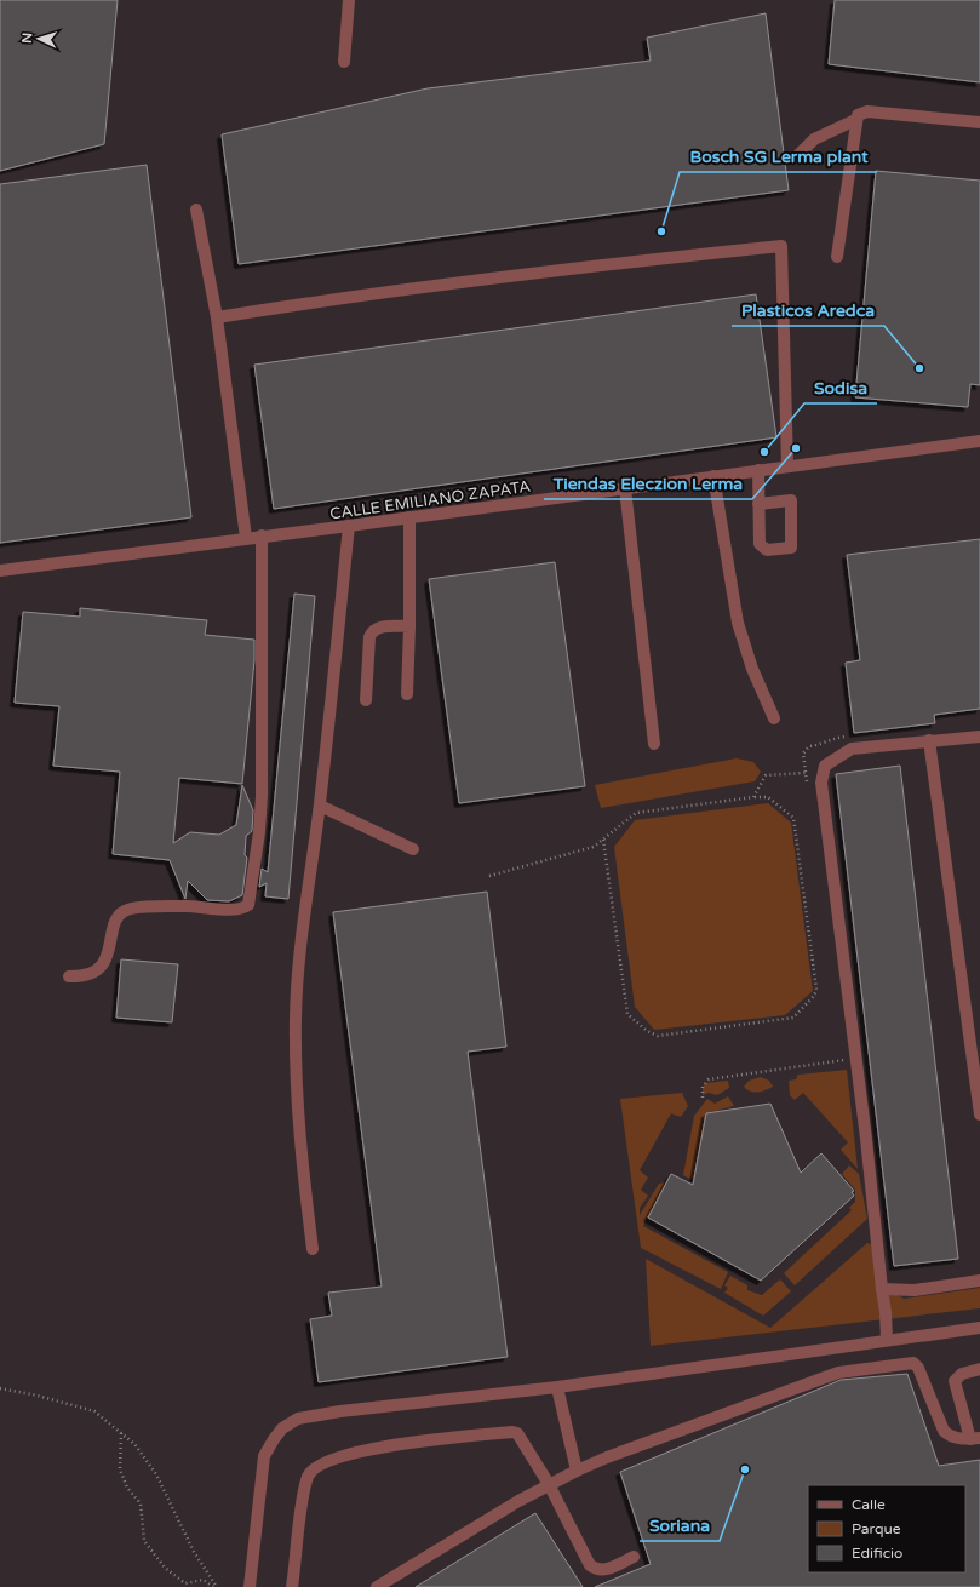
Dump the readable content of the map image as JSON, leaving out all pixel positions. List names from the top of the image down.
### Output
{
  "streets": {
    "street": ["CALLE EMILIANO ZAPATA"]
  },
  "places": [
    "Bosch SG Lerma plant",
    "Plasticos Aredca",
    "Tiendas Eleczion Lerma",
    "Sodisa",
    "Soriana"
  ],
  "legend": ["Calle", "Parque", "Edificio"],
  "north": "left"
}
